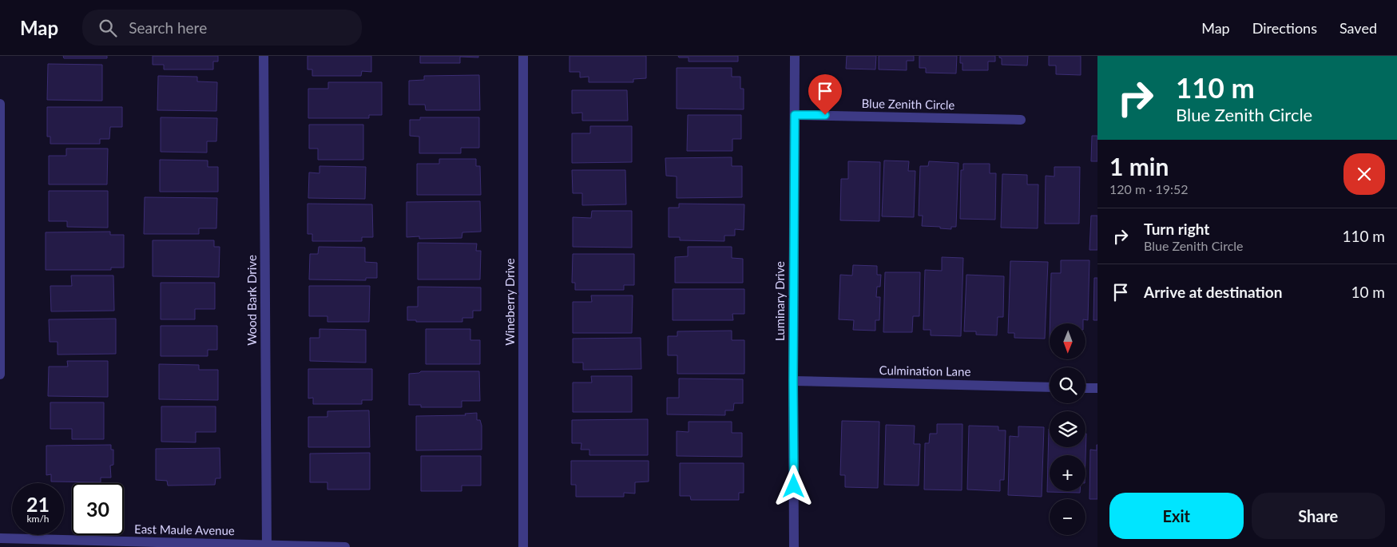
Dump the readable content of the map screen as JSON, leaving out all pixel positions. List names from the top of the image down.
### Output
{
  "streets": {
    "street": [
      "Blue Zenith Circle",
      "Wood Bark Drive",
      "Luminary Drive",
      "Wineberry Drive",
      "Culmination Lane",
      "East Maule Avenue"
    ]
  },
  "crossings": [
    ["Blue Zenith Circle", "Luminary Drive"],
    ["Wood Bark Drive", "East Maule Avenue"],
    ["Luminary Drive", "Culmination Lane"]
  ],
  "north": "bottom",
  "page": {
    "header": "Map",
    "search": "Search here",
    "nav": ["Map", "Directions", "Saved"],
    "turn": ["110 m", "Blue Zenith Circle"],
    "heading": ["1 min", "120 m · 19:52"],
    "list": [
      {
        "name": "Turn right",
        "note": "Blue Zenith Circle",
        "value": "110 m"
      },
      {
        "name": "Arrive at destination",
        "value": "10 m"
      }
    ],
    "map_buttons": ["+", "−"],
    "speed": "21 km/h",
    "limit": "30",
    "buttons": ["Exit", "Share"]
  }
}
